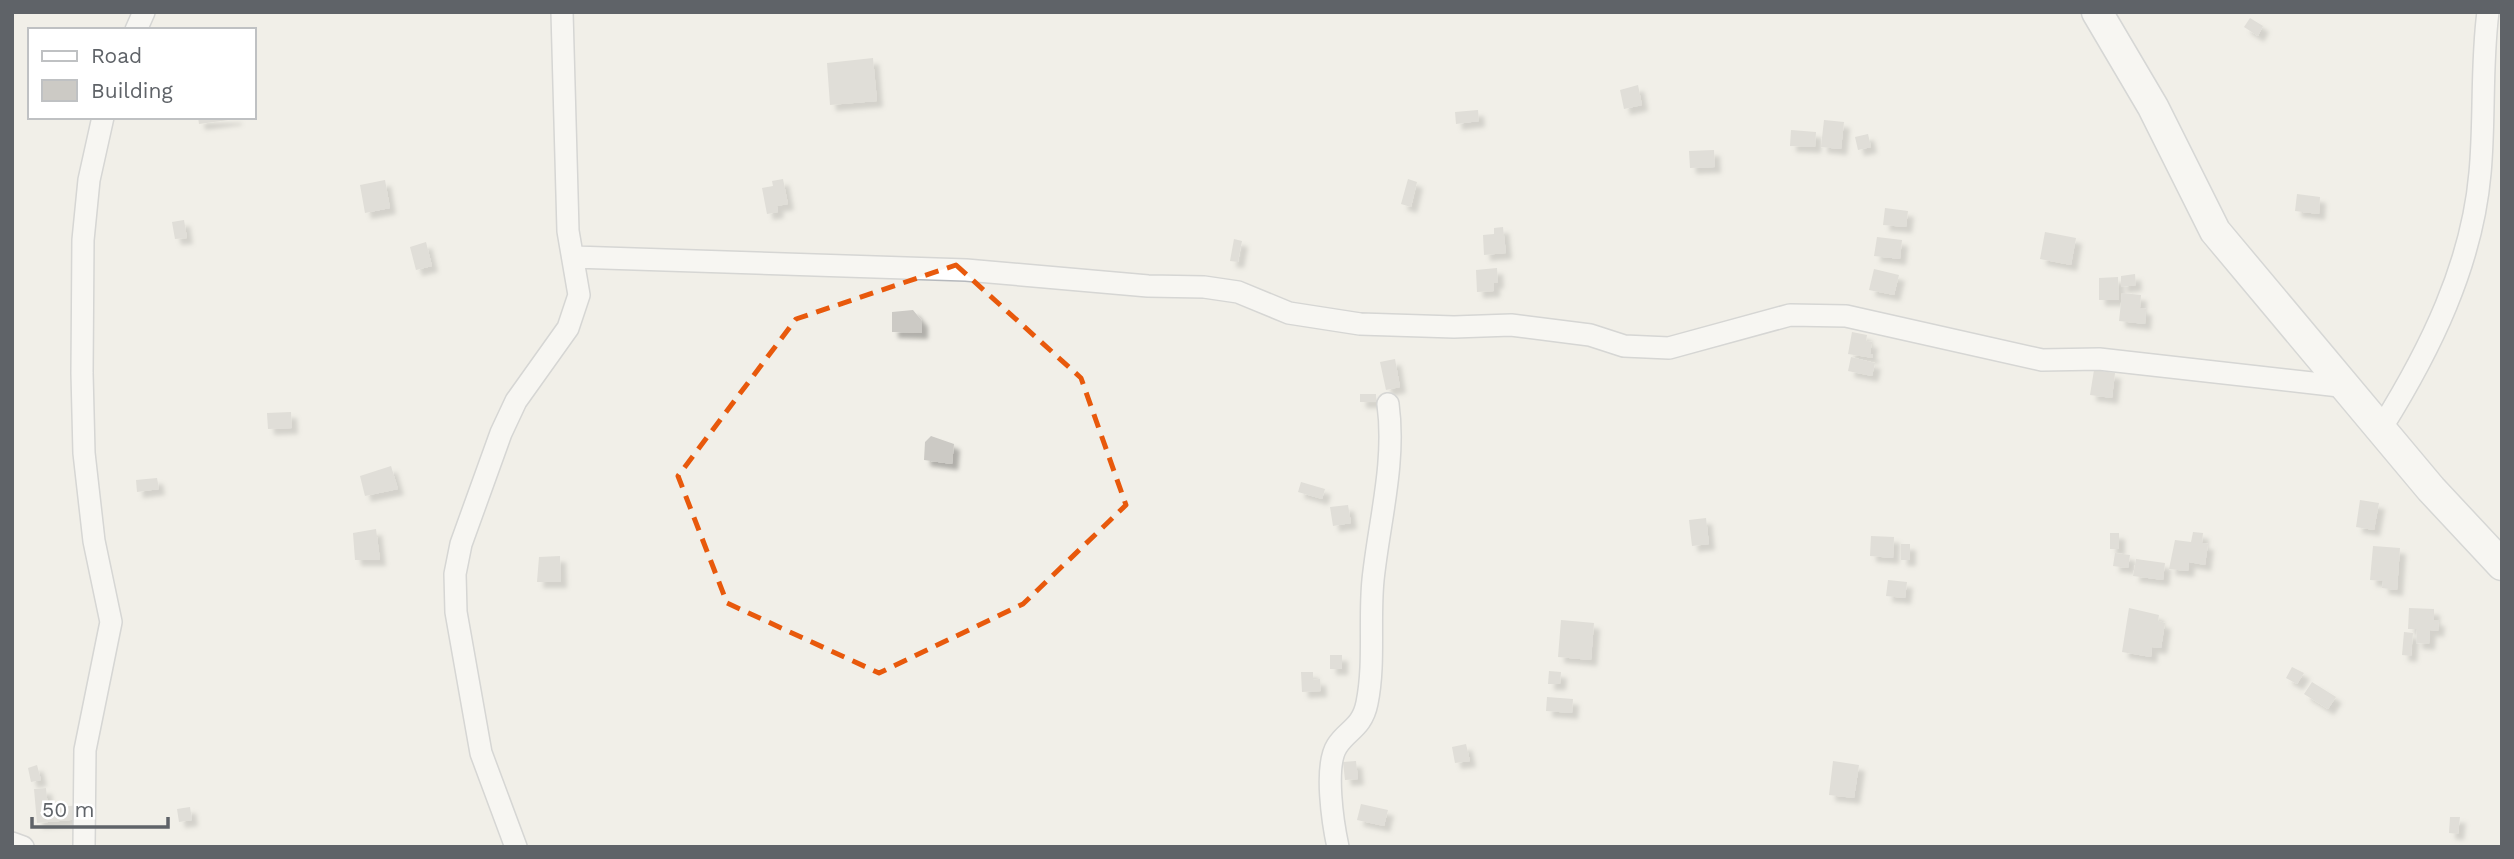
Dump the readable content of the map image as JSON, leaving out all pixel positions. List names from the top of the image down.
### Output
{
  "legend": ["Road", "Building"],
  "scale_bar": "50 m"
}
